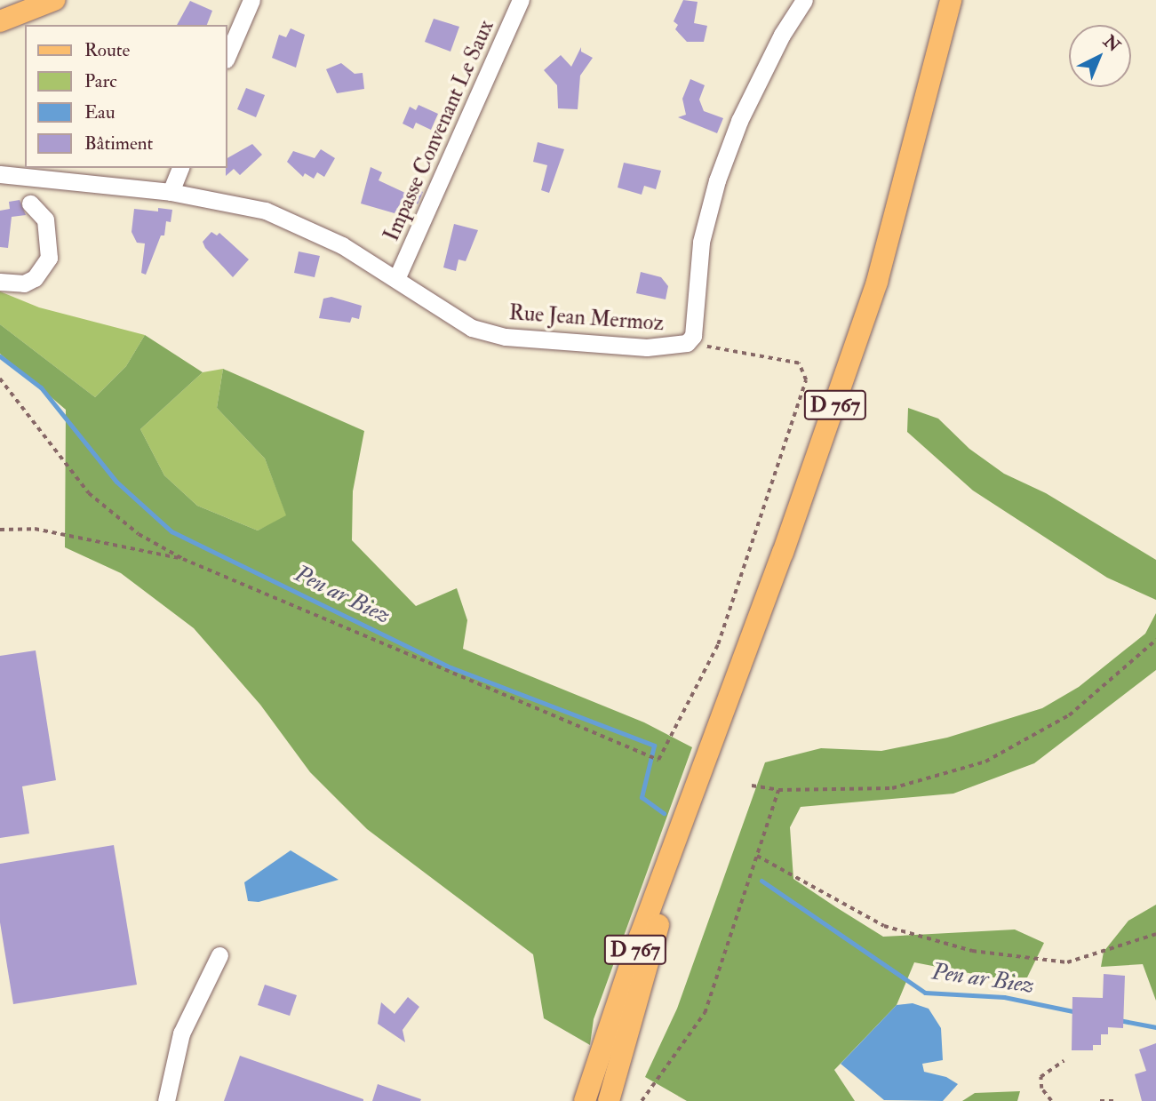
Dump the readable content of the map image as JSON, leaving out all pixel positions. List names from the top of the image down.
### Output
{
  "streets": {
    "main road": ["D 767"],
    "street": ["Impasse Convenant Le Saux", "Rue Jean Mermoz"]
  },
  "crossings": [
    ["Impasse Convenant Le Saux", "Rue Jean Mermoz"]
  ],
  "water": ["Pen ar Biez"],
  "legend": [
    "Route",
    "Parc",
    "Eau",
    "Bâtiment"
  ],
  "north": "top right"
}
